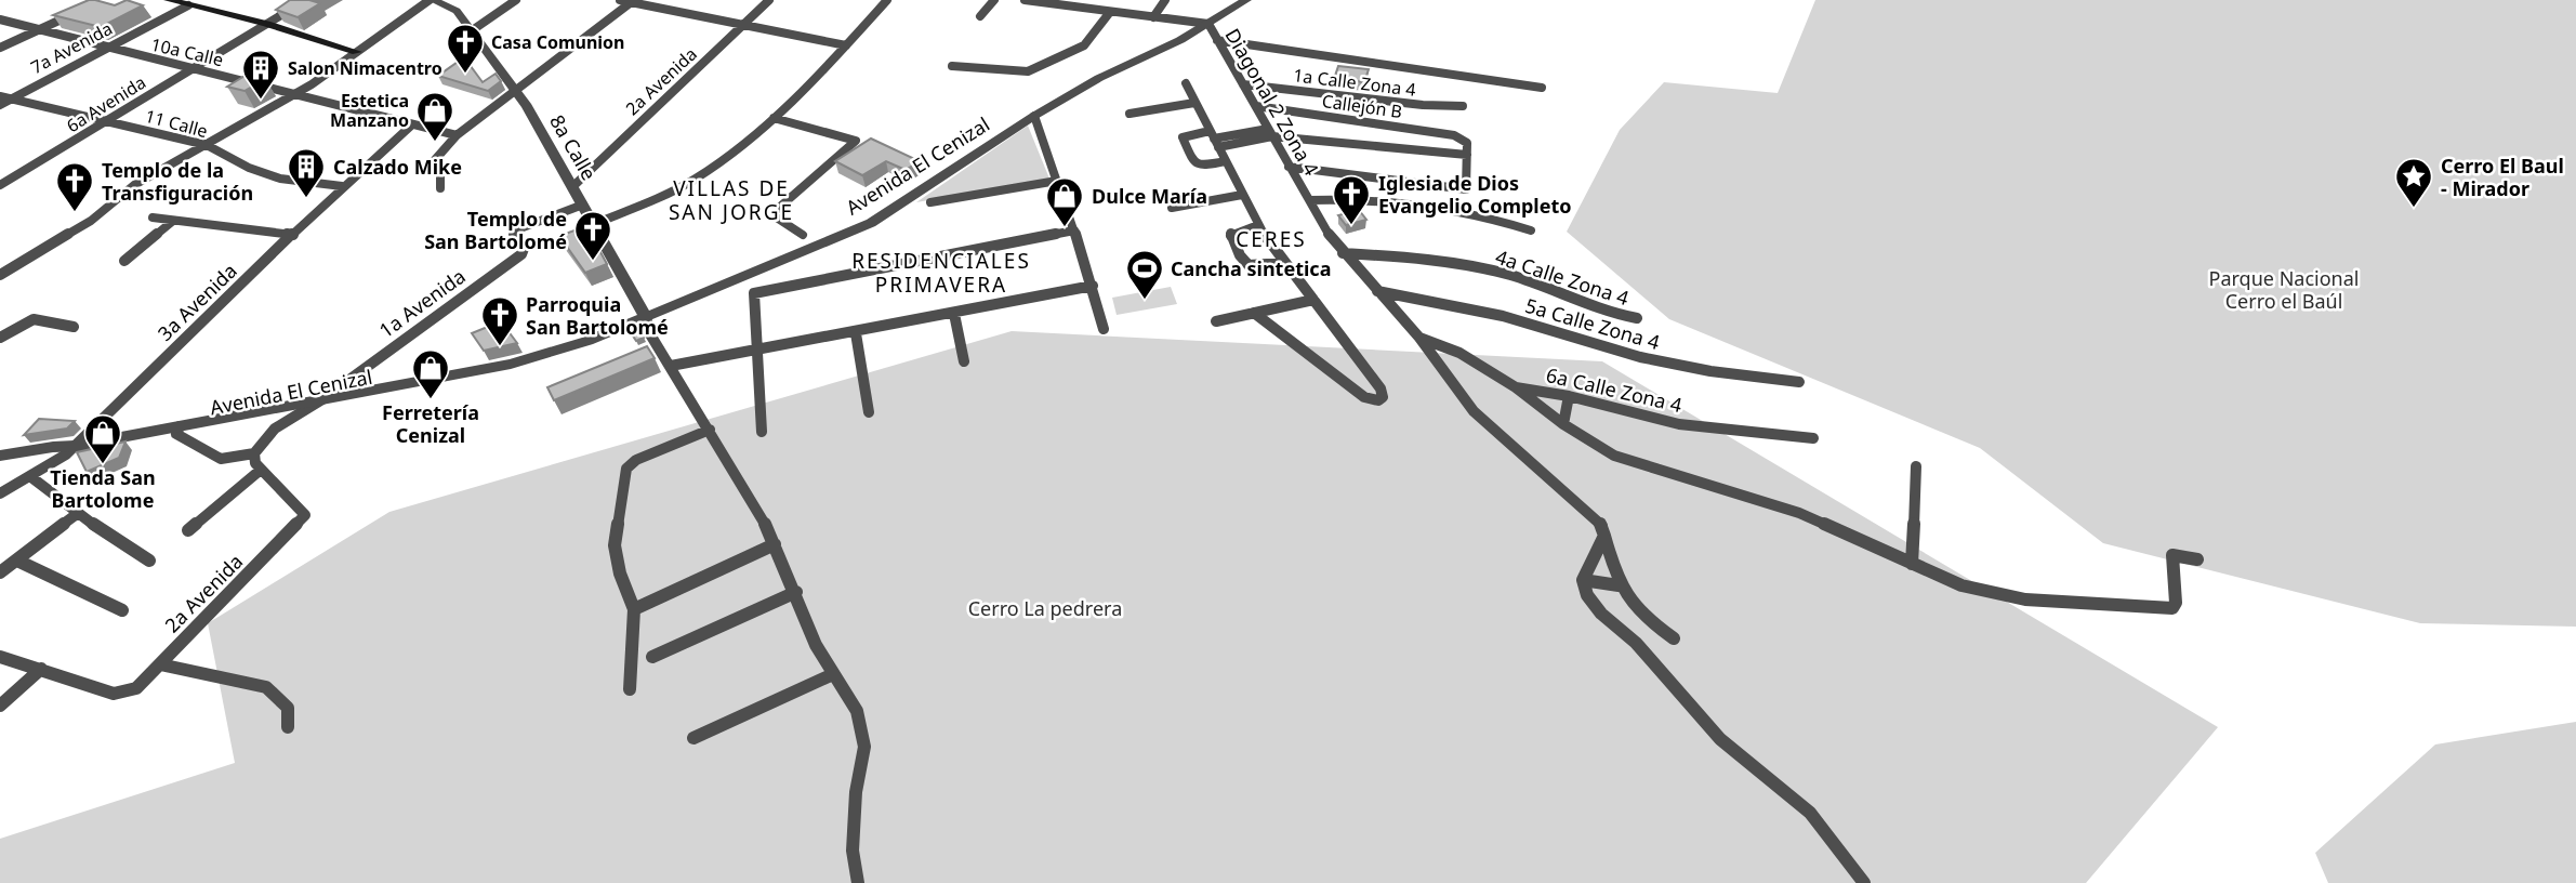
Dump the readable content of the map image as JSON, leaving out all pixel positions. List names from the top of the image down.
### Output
{
  "streets": {
    "street": [
      "7a Avenida",
      "10a Calle",
      "2a Avenida",
      "1a Calle Zona 4",
      "Diagonal 2 Zona 4",
      "6a Avenida",
      "Callejón B",
      "11 Calle",
      "8a Calle",
      "Avenida El Cenizal",
      "4a Calle Zona 4",
      "3a Avenida",
      "1a Avenida",
      "5a Calle Zona 4",
      "6a Calle Zona 4"
    ]
  },
  "crossings": [
    ["7a Avenida", "10a Calle"],
    ["7a Avenida", "11 Calle"],
    ["10a Calle", "6a Avenida"],
    ["10a Calle", "3a Avenida"],
    ["2a Avenida", "8a Calle"],
    ["1a Calle Zona 4", "Diagonal 2 Zona 4"],
    ["Diagonal 2 Zona 4", "Callejón B"],
    ["Diagonal 2 Zona 4", "Avenida El Cenizal"],
    ["Diagonal 2 Zona 4", "4a Calle Zona 4"],
    ["Diagonal 2 Zona 4", "5a Calle Zona 4"],
    ["Diagonal 2 Zona 4", "6a Calle Zona 4"],
    ["6a Avenida", "11 Calle"],
    ["11 Calle", "3a Avenida"],
    ["8a Calle", "Avenida El Cenizal"],
    ["8a Calle", "1a Avenida"],
    ["Avenida El Cenizal", "3a Avenida"],
    ["Avenida El Cenizal", "1a Avenida"]
  ],
  "districts": ["VILLAS DE SAN JORGE", "CERES", "RESIDENCIALES PRIMAVERA"],
  "parks": ["Parque Nacional Cerro el Baúl", "Cerro La pedrera"],
  "places": {
    "church": [
      "Casa Comunion",
      "Templo de la Transfiguración",
      "Iglesia de Dios Evangelio Completo",
      "Templo de San Bartolomé",
      "Parroquia San Bartolomé"
    ],
    "building": ["Salon Nimacentro", "Calzado Mike"],
    "shop": [
      "Estetica Manzano",
      "Dulce María",
      "Ferretería Cenizal",
      "Tienda San Bartolome"
    ],
    "place": ["Cerro El Baul - Mirador"],
    "sports": ["Cancha sintetica"]
  }
}
